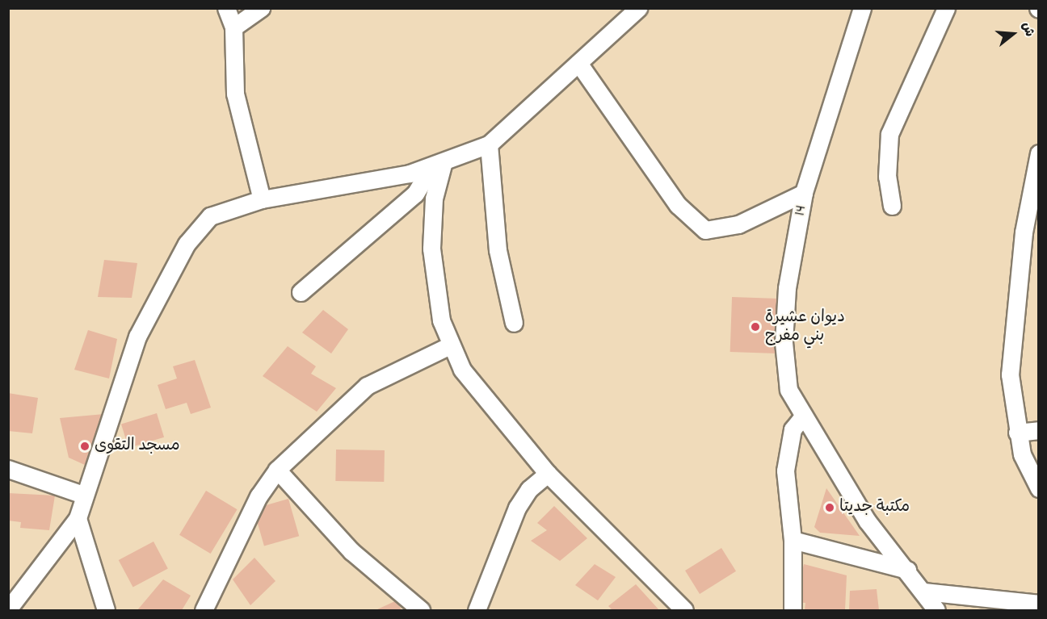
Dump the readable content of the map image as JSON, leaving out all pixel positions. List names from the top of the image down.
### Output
{
  "streets": {
    "street": ["14"]
  },
  "places": ["ديوان عشيرة بني مفرج", "مسجد التقوى", "مكتبة جديتا"],
  "north": "right"
}
